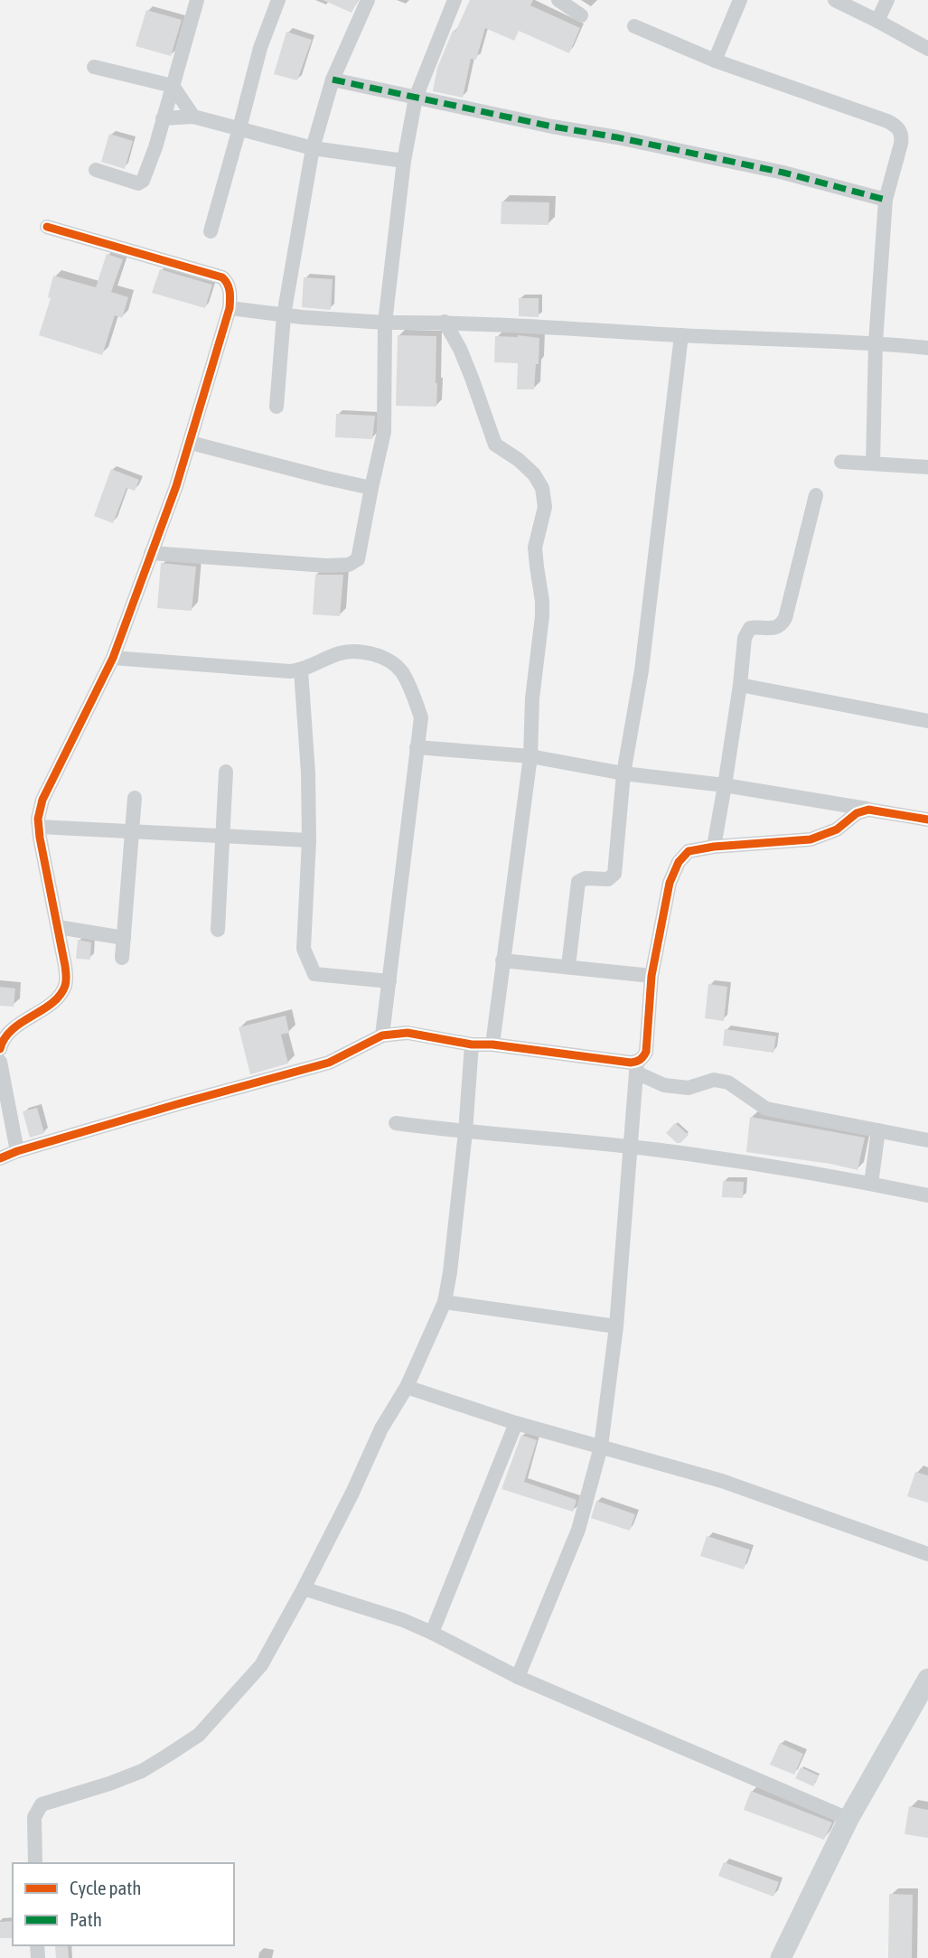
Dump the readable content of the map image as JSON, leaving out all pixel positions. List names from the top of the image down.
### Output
{
  "legend": ["Cycle path", "Path"]
}
